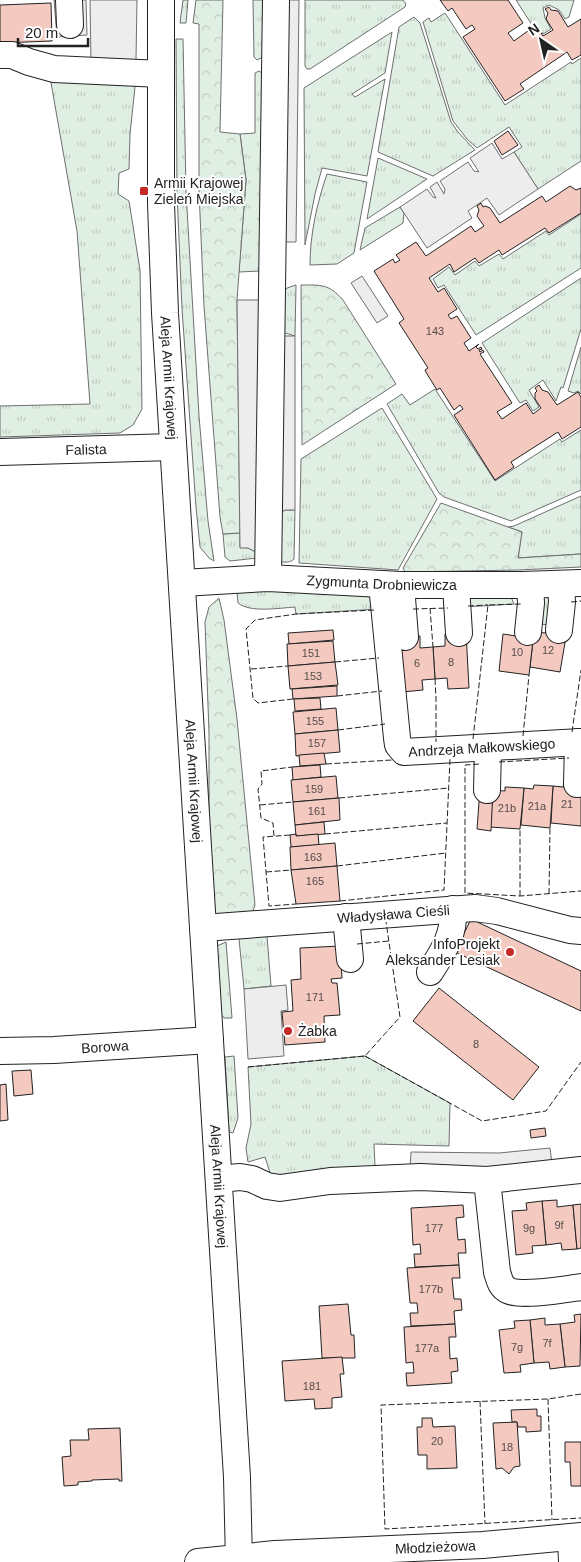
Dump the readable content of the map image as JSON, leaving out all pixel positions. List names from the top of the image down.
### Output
{
  "streets": {
    "street": [
      "Aleja Armii Krajowej",
      "Falista",
      "Zygmunta Drobniewicza",
      "Andrzeja Małkowskiego",
      "Władysława Cieśli",
      "Borowa",
      "Młodzieżowa"
    ]
  },
  "crossings": [
    ["Aleja Armii Krajowej", "Falista"],
    ["Aleja Armii Krajowej", "Zygmunta Drobniewicza"],
    ["Aleja Armii Krajowej", "Władysława Cieśli"],
    ["Aleja Armii Krajowej", "Borowa"],
    ["Aleja Armii Krajowej", "Młodzieżowa"],
    ["Zygmunta Drobniewicza", "Andrzeja Małkowskiego"]
  ],
  "places": {
    "transit": ["Armii Krajowej Zieleń Miejska"],
    "other": ["InfoProjekt Aleksander Lesiak", "Żabka"]
  },
  "house_numbers": [
    "143",
    "12",
    "10",
    "151",
    "8",
    "6",
    "153",
    "155",
    "157",
    "159",
    "21",
    "21a",
    "21b",
    "161",
    "163",
    "165",
    "171",
    "8",
    "9f",
    "177",
    "9g",
    "177b",
    "7f",
    "7g",
    "177a",
    "181",
    "20",
    "18"
  ],
  "scale_bar": "20 m",
  "north": "top left"
}
